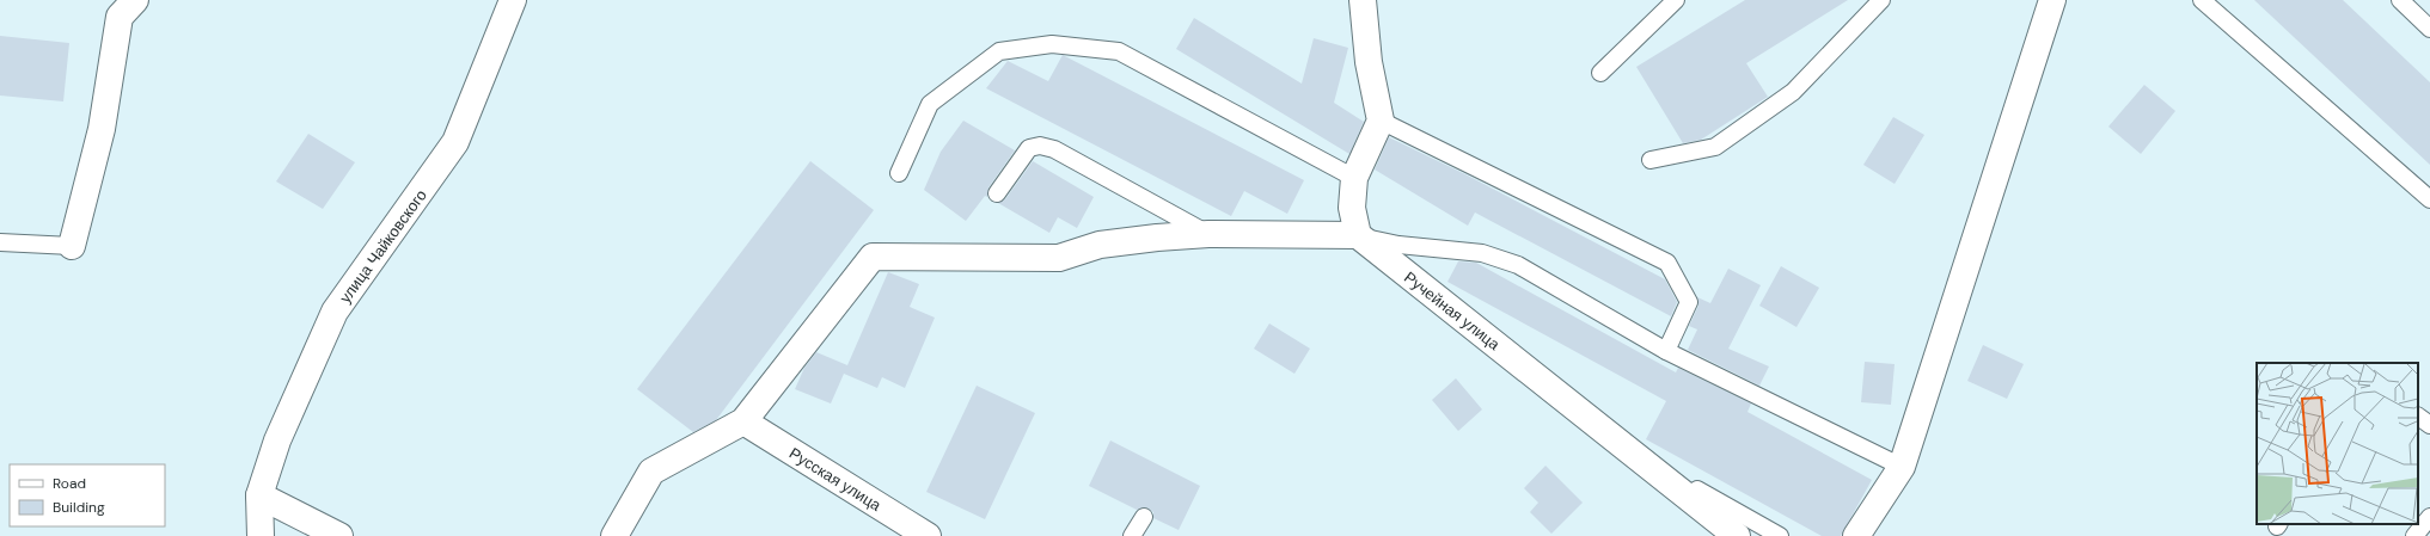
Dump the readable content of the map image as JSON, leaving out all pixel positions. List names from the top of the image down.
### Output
{
  "streets": {
    "street": ["улица Чайковского", "Ручейная улица", "Русская улица"]
  },
  "legend": ["Road", "Building"]
}
